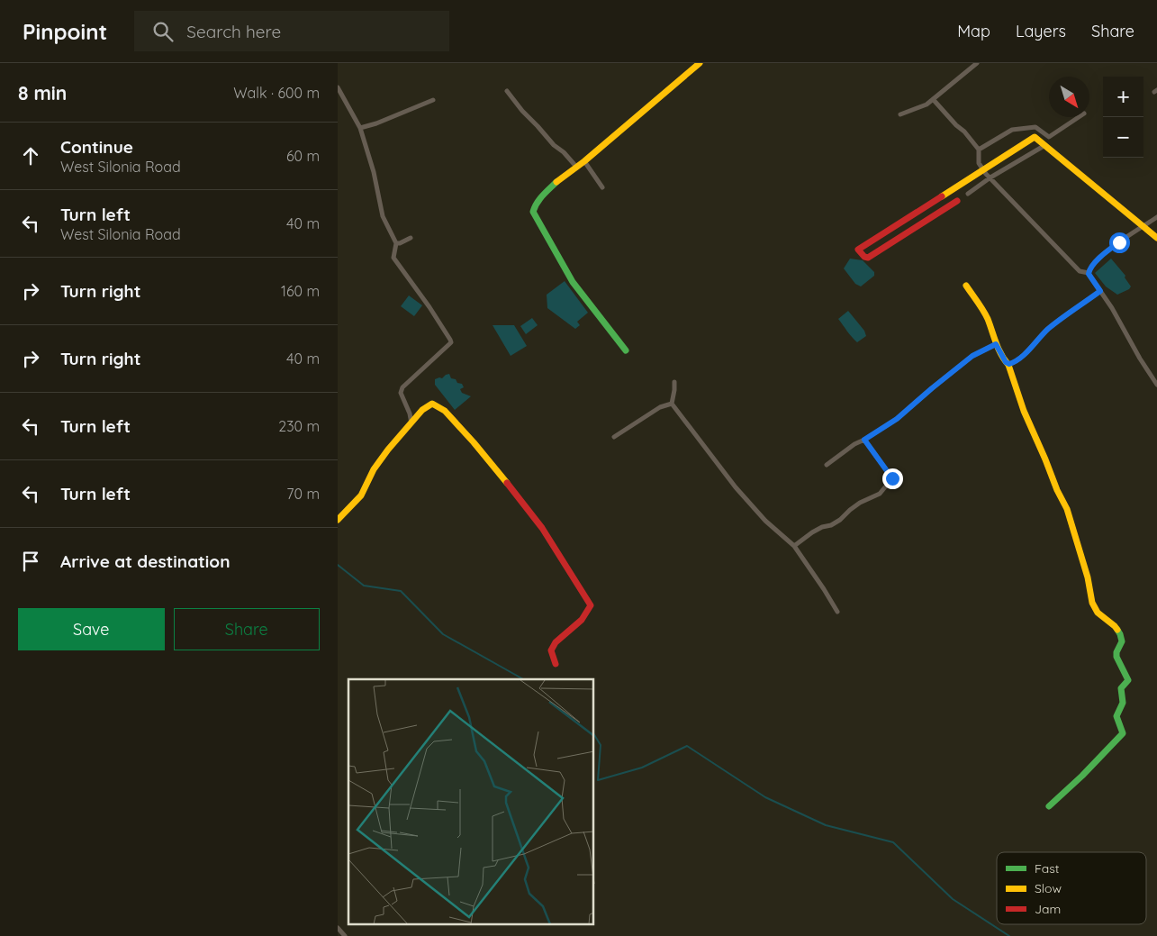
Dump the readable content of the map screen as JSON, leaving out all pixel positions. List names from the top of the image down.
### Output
{
  "legend": ["Fast", "Slow", "Jam"],
  "north": "bottom right",
  "page": {
    "header": "Pinpoint",
    "search": "Search here",
    "nav": ["Map", "Layers", "Share"],
    "heading": ["8 min", "Walk · 600 m"],
    "map_buttons": ["+", "−"],
    "list": [
      ["Continue", "West Silonia Road", "60 m"],
      ["Turn left", "West Silonia Road", "40 m"],
      ["Turn right", "160 m"],
      ["Turn right", "40 m"],
      ["Turn left", "230 m"],
      ["Turn left", "70 m"],
      "Arrive at destination"
    ],
    "buttons": ["Save", "Share"]
  }
}
